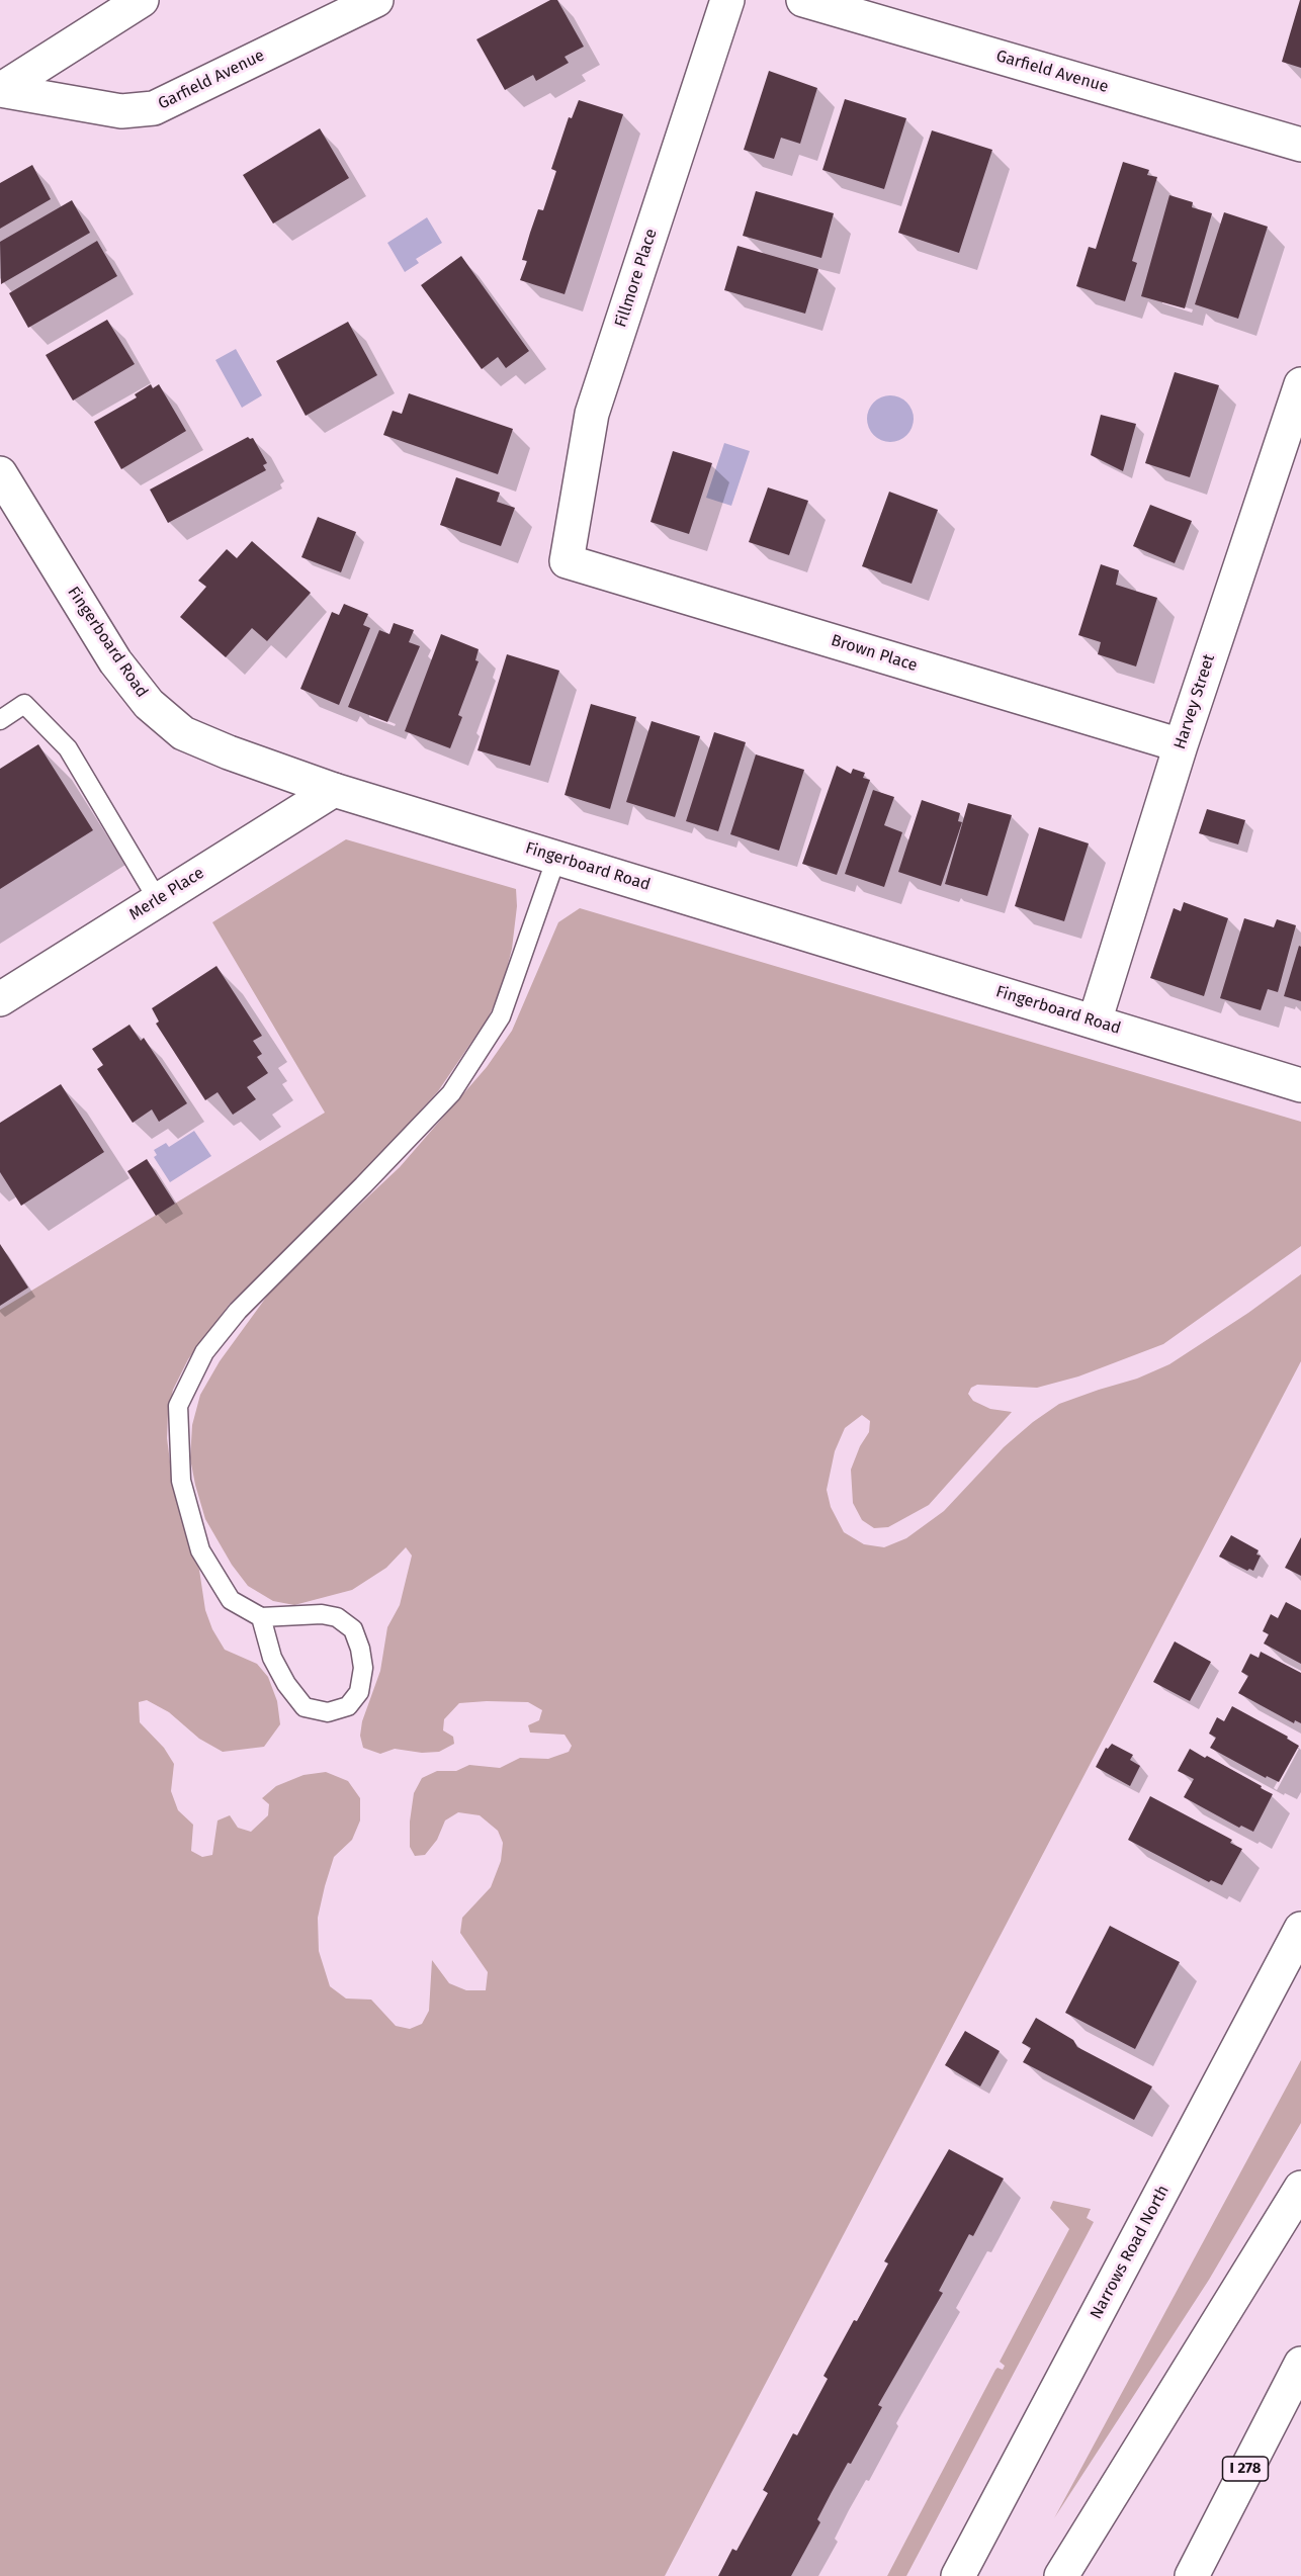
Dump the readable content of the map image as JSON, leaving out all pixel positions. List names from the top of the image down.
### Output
{
  "streets": {
    "main road": [
      "Garfield Avenue",
      "Fillmore Place",
      "Fingerboard Road",
      "Brown Place",
      "Harvey Street",
      "Merle Place",
      "Narrows Road North",
      "I 278"
    ]
  },
  "crossings": [
    ["Fillmore Place", "Brown Place"],
    ["Fingerboard Road", "Harvey Street"],
    ["Fingerboard Road", "Merle Place"],
    ["Brown Place", "Harvey Street"]
  ]
}
